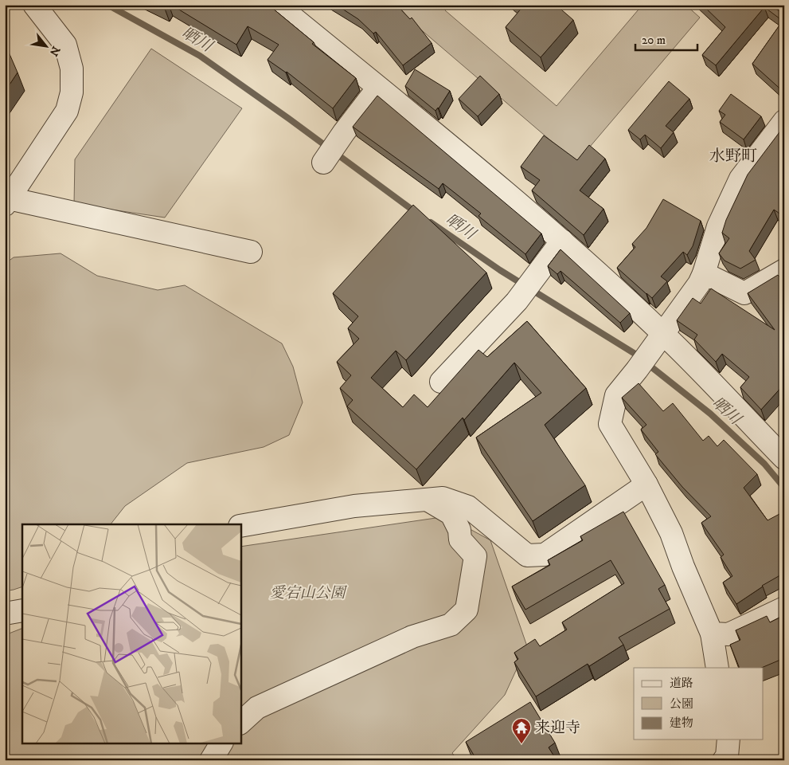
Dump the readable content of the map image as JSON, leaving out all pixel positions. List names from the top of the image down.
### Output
{
  "districts": ["水野町"],
  "water": ["晒川"],
  "parks": ["愛宕山公園"],
  "places": {
    "temple": ["来迎寺"]
  },
  "legend": ["道路", "公園", "建物"],
  "scale_bar": "20 m",
  "north": "bottom right"
}
